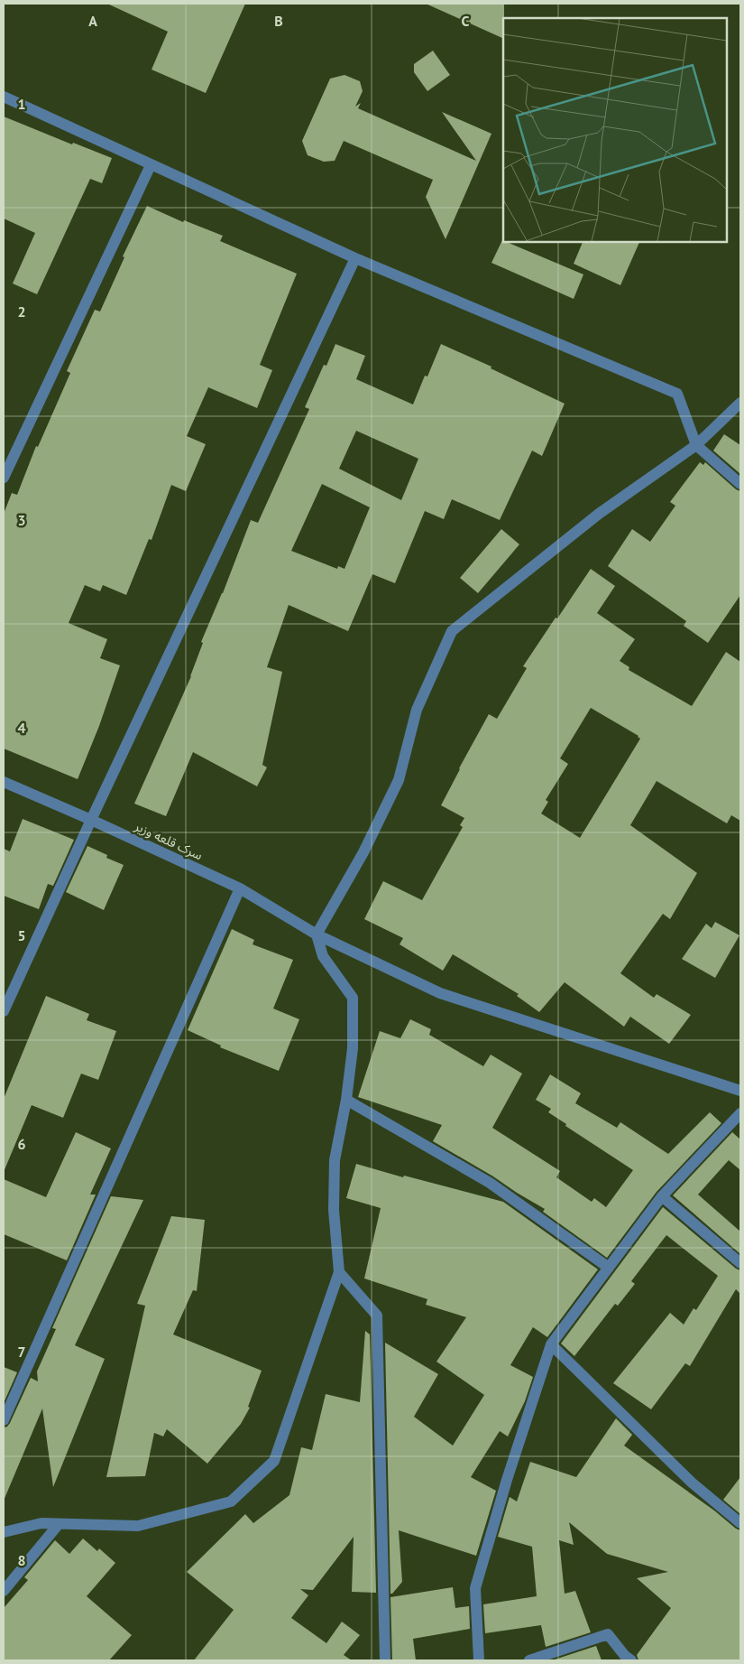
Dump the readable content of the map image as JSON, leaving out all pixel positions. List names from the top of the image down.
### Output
{
  "streets": {
    "street": ["سرک قلعه وزیر"]
  },
  "grid": {
    "columns": ["A", "B", "C"],
    "rows": [
      "1",
      "2",
      "3",
      "4",
      "5",
      "6",
      "7",
      "8"
    ]
  }
}
